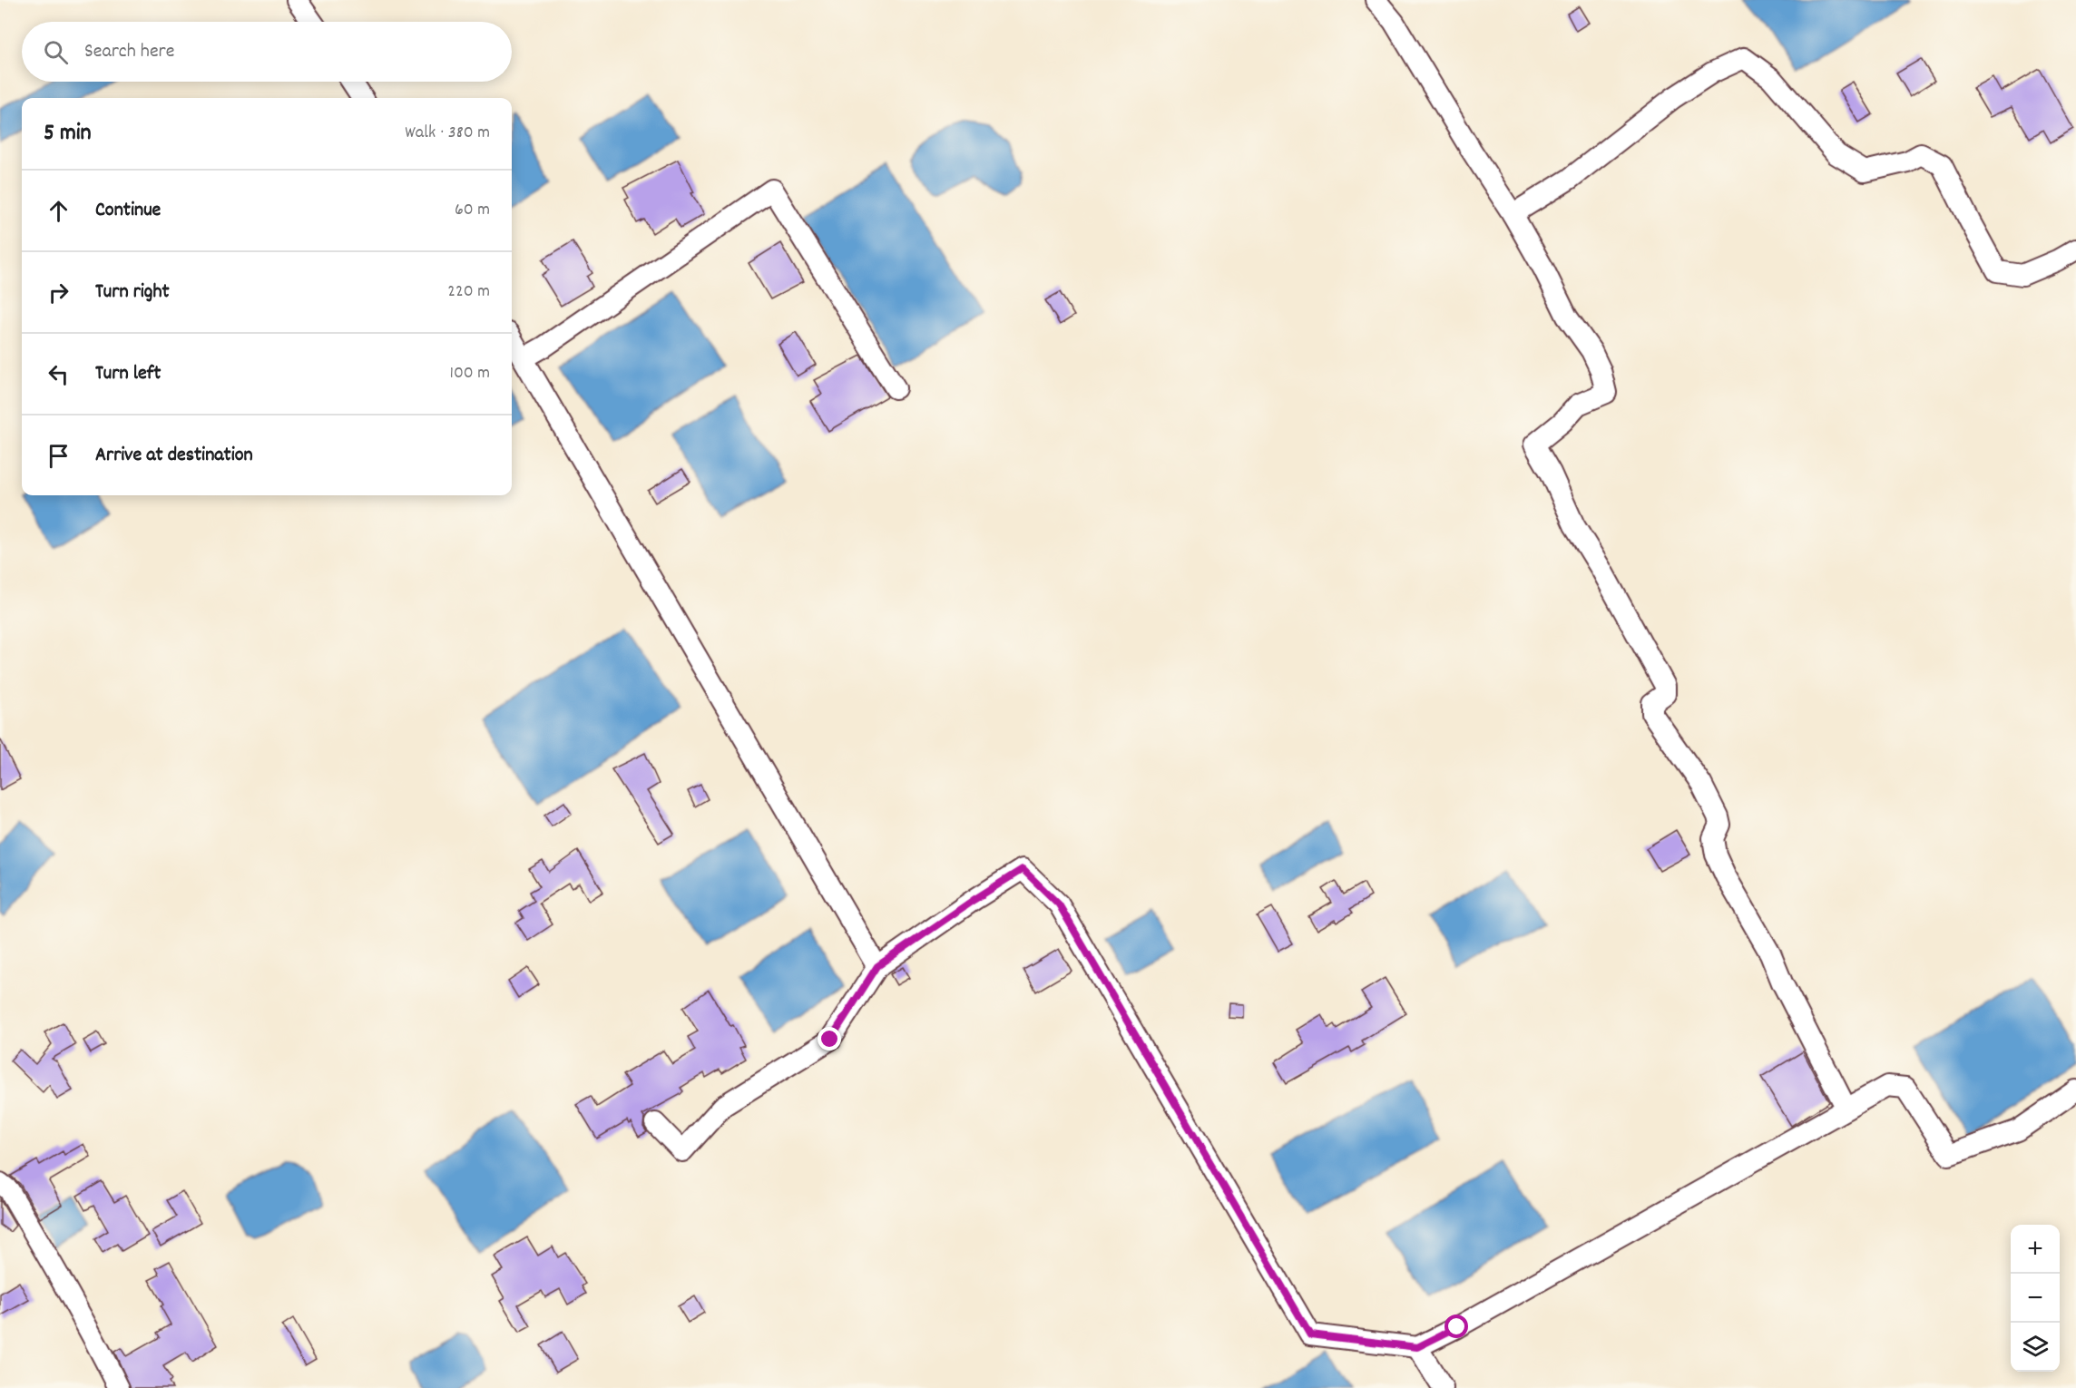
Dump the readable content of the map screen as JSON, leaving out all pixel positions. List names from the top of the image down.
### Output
{
  "page": {
    "search": "Search here",
    "heading": ["5 min", "Walk · 380 m"],
    "list": [
      ["Continue", "60 m"],
      ["Turn right", "220 m"],
      ["Turn left", "100 m"],
      "Arrive at destination"
    ],
    "map_buttons": ["+", "−"]
  }
}
